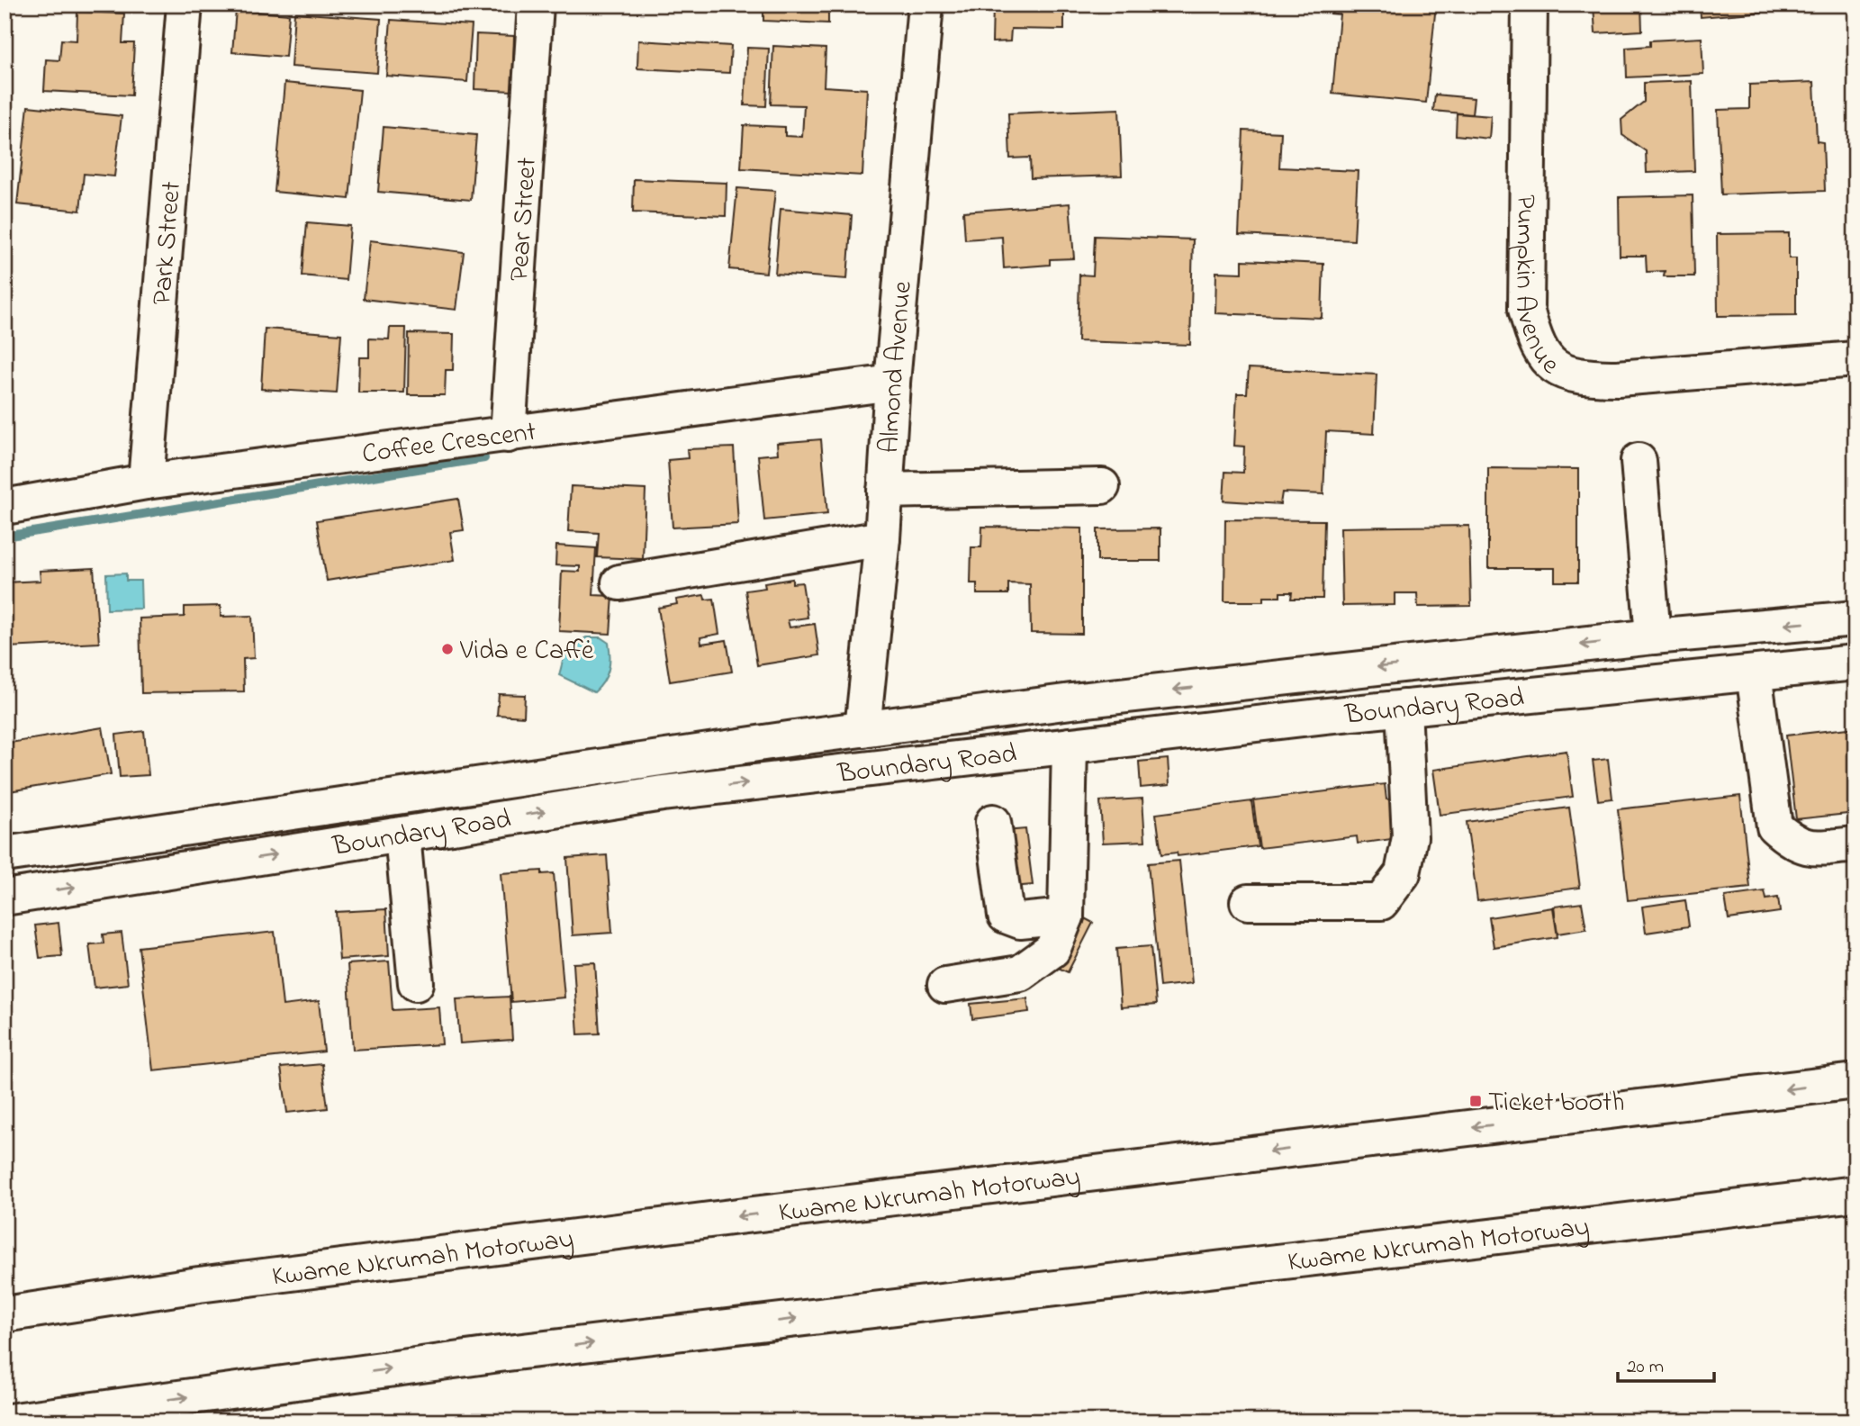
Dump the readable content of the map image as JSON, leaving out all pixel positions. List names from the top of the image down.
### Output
{
  "streets": {
    "main road": [
      "Pear Street",
      "Park Street",
      "Pumpkin Avenue",
      "Almond Avenue",
      "Coffee Crescent",
      "Boundary Road",
      "Kwame Nkrumah Motorway"
    ]
  },
  "crossings": [
    ["Pear Street", "Coffee Crescent"],
    ["Park Street", "Coffee Crescent"],
    ["Almond Avenue", "Coffee Crescent"],
    ["Almond Avenue", "Boundary Road"]
  ],
  "places": {
    "other": ["Vida e Caffė"],
    "transit": ["Ticket booth"]
  },
  "scale_bar": "20 m"
}
